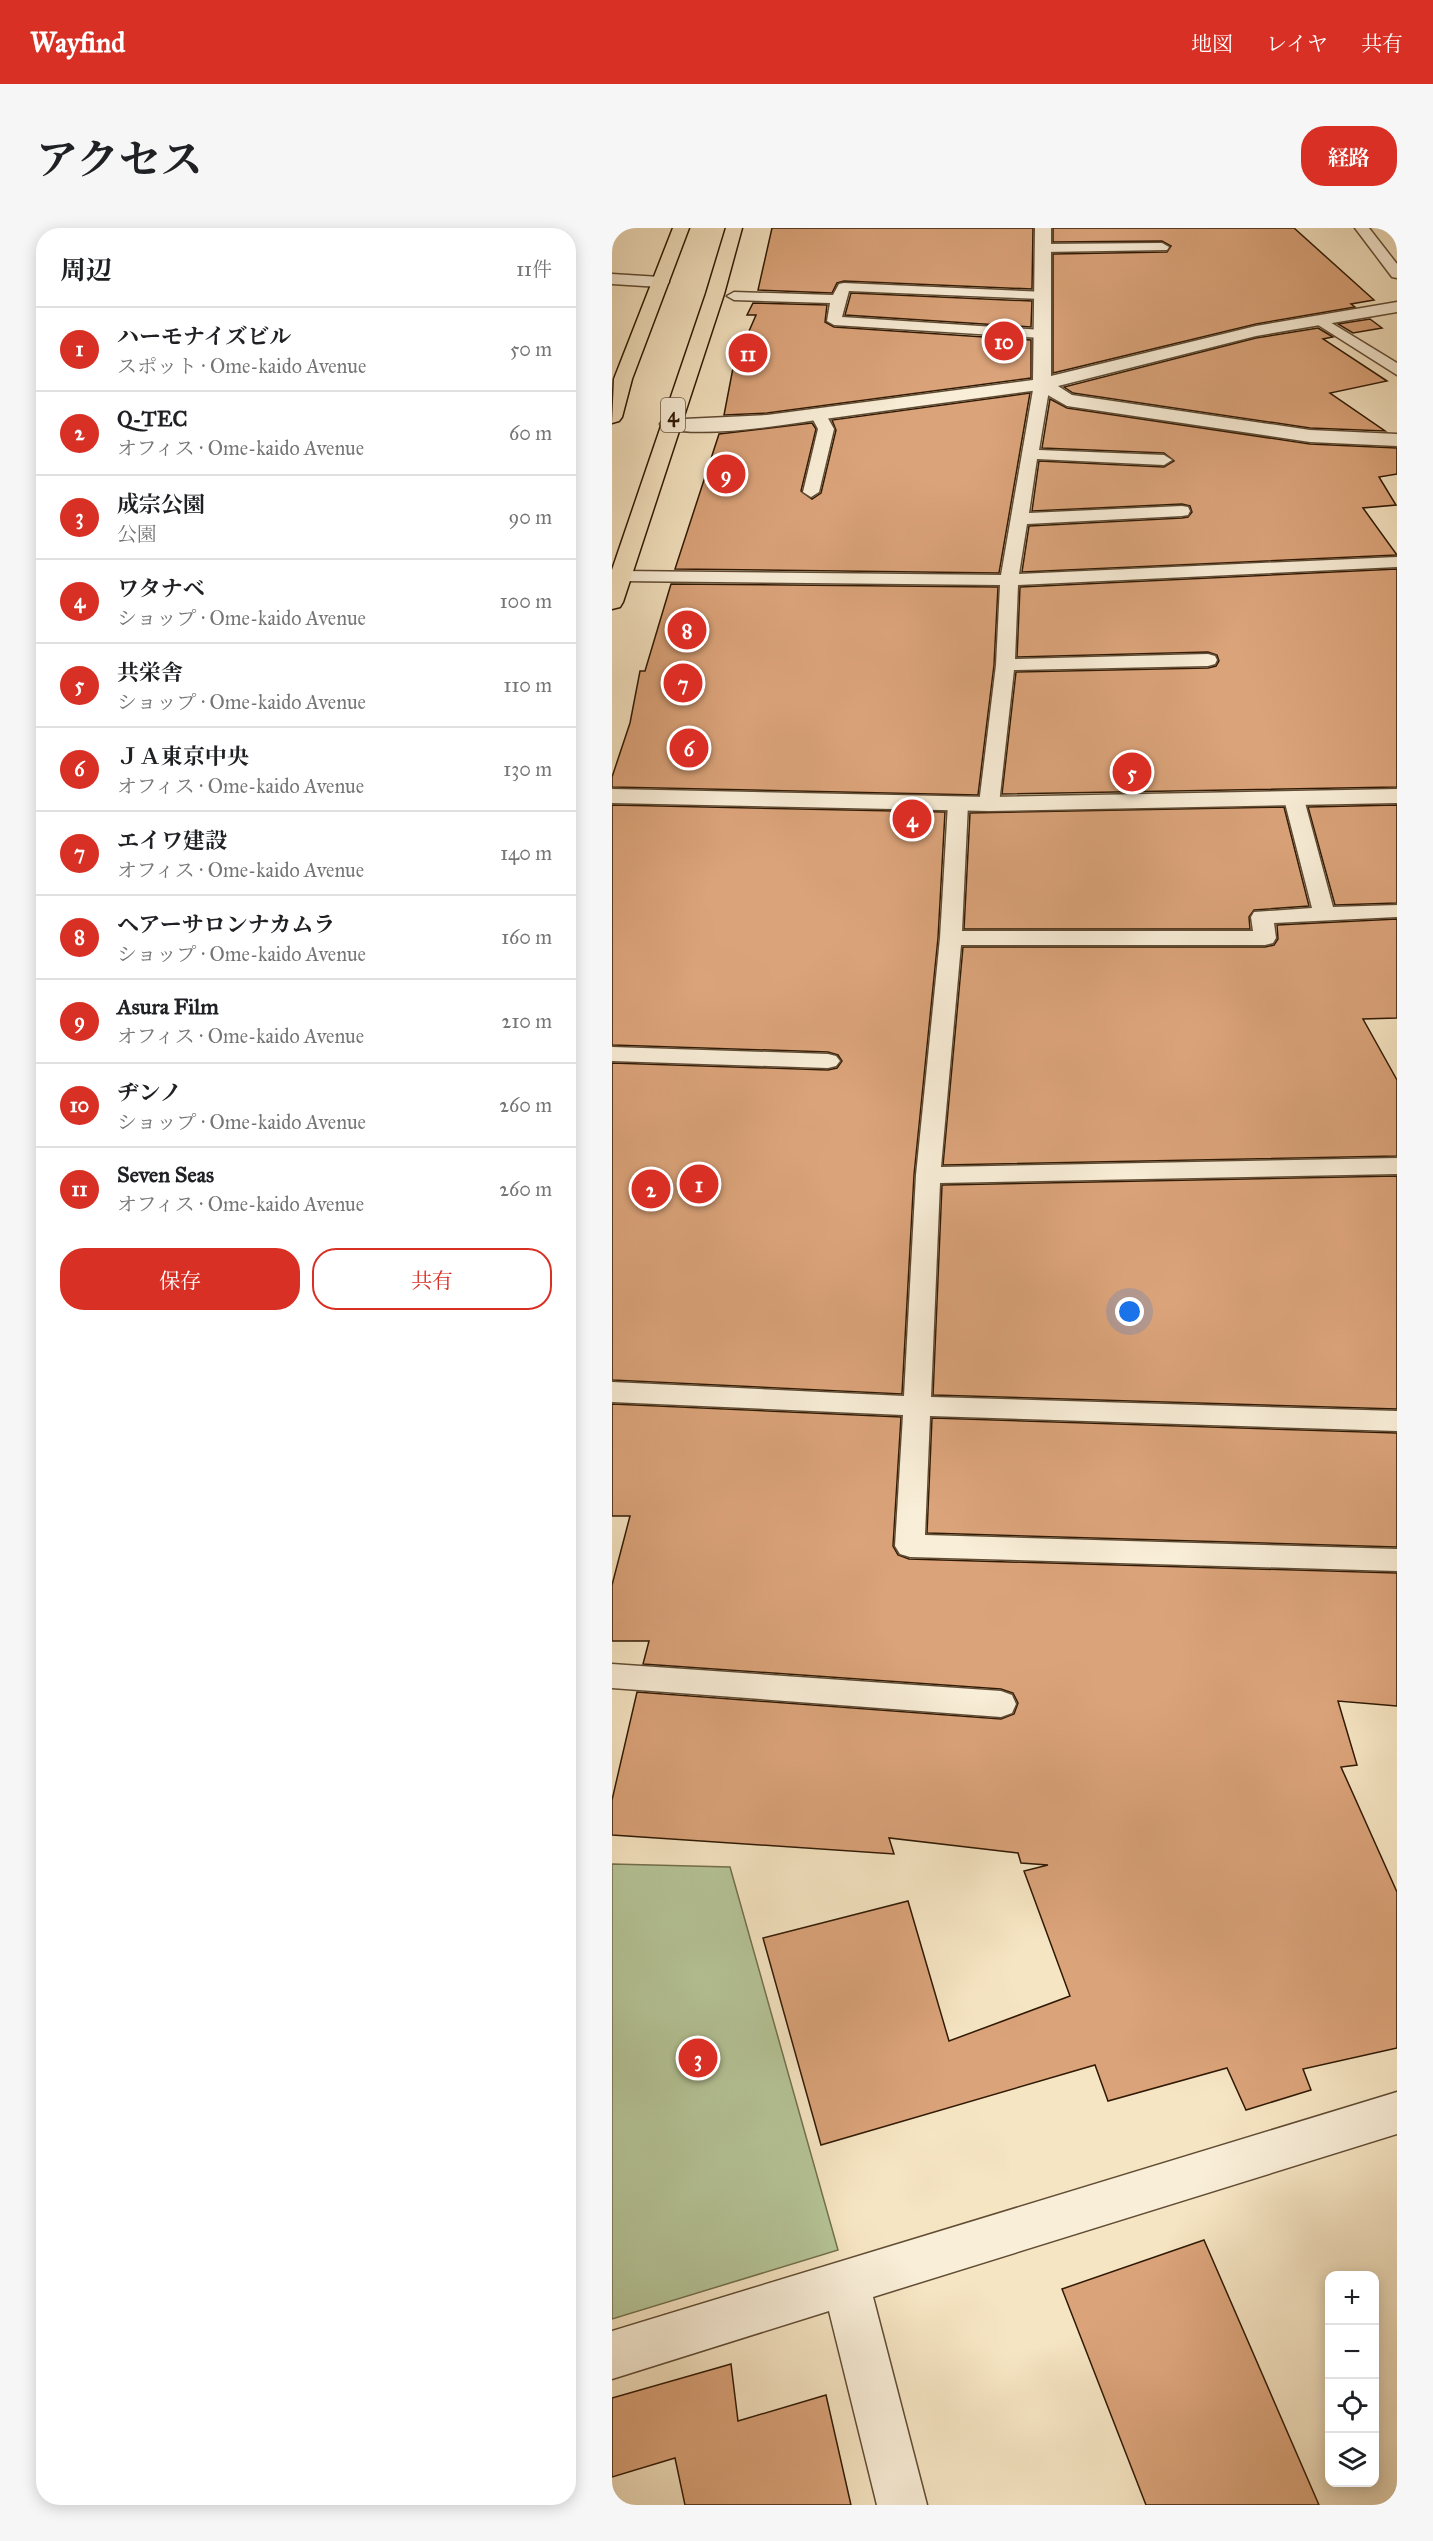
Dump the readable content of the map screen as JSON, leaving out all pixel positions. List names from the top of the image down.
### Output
{
  "streets": {
    "main road": ["4"]
  },
  "page": {
    "header": "Wayfind",
    "nav": ["地図", "レイヤ", "共有"],
    "title": "アクセス",
    "buttons": [
      "経路",
      ["保存", "共有"]
    ],
    "heading": ["周辺", "11件"],
    "list": [
      {
        "mark": "1",
        "name": "ハーモナイズビル",
        "note": "スポット · Ome-kaido Avenue",
        "value": "50 m"
      },
      {
        "mark": "2",
        "name": "Q-TEC",
        "note": "オフィス · Ome-kaido Avenue",
        "value": "60 m"
      },
      {
        "mark": "3",
        "name": "成宗公園",
        "note": "公園",
        "value": "90 m"
      },
      {
        "mark": "4",
        "name": "ワタナベ",
        "note": "ショップ · Ome-kaido Avenue",
        "value": "100 m"
      },
      {
        "mark": "5",
        "name": "共栄舎",
        "note": "ショップ · Ome-kaido Avenue",
        "value": "110 m"
      },
      {
        "mark": "6",
        "name": "ＪＡ東京中央",
        "note": "オフィス · Ome-kaido Avenue",
        "value": "130 m"
      },
      {
        "mark": "7",
        "name": "エイワ建設",
        "note": "オフィス · Ome-kaido Avenue",
        "value": "140 m"
      },
      {
        "mark": "8",
        "name": "ヘアーサロンナカムラ",
        "note": "ショップ · Ome-kaido Avenue",
        "value": "160 m"
      },
      {
        "mark": "9",
        "name": "Asura Film",
        "note": "オフィス · Ome-kaido Avenue",
        "value": "210 m"
      },
      {
        "mark": "10",
        "name": "ヂンノ",
        "note": "ショップ · Ome-kaido Avenue",
        "value": "260 m"
      },
      {
        "mark": "11",
        "name": "Seven Seas",
        "note": "オフィス · Ome-kaido Avenue",
        "value": "260 m"
      }
    ],
    "pins": [
      "10",
      "11",
      "9",
      "8",
      "7",
      "6",
      "5",
      "4",
      "1",
      "2",
      "3"
    ],
    "map_buttons": ["+", "−"]
  }
}
